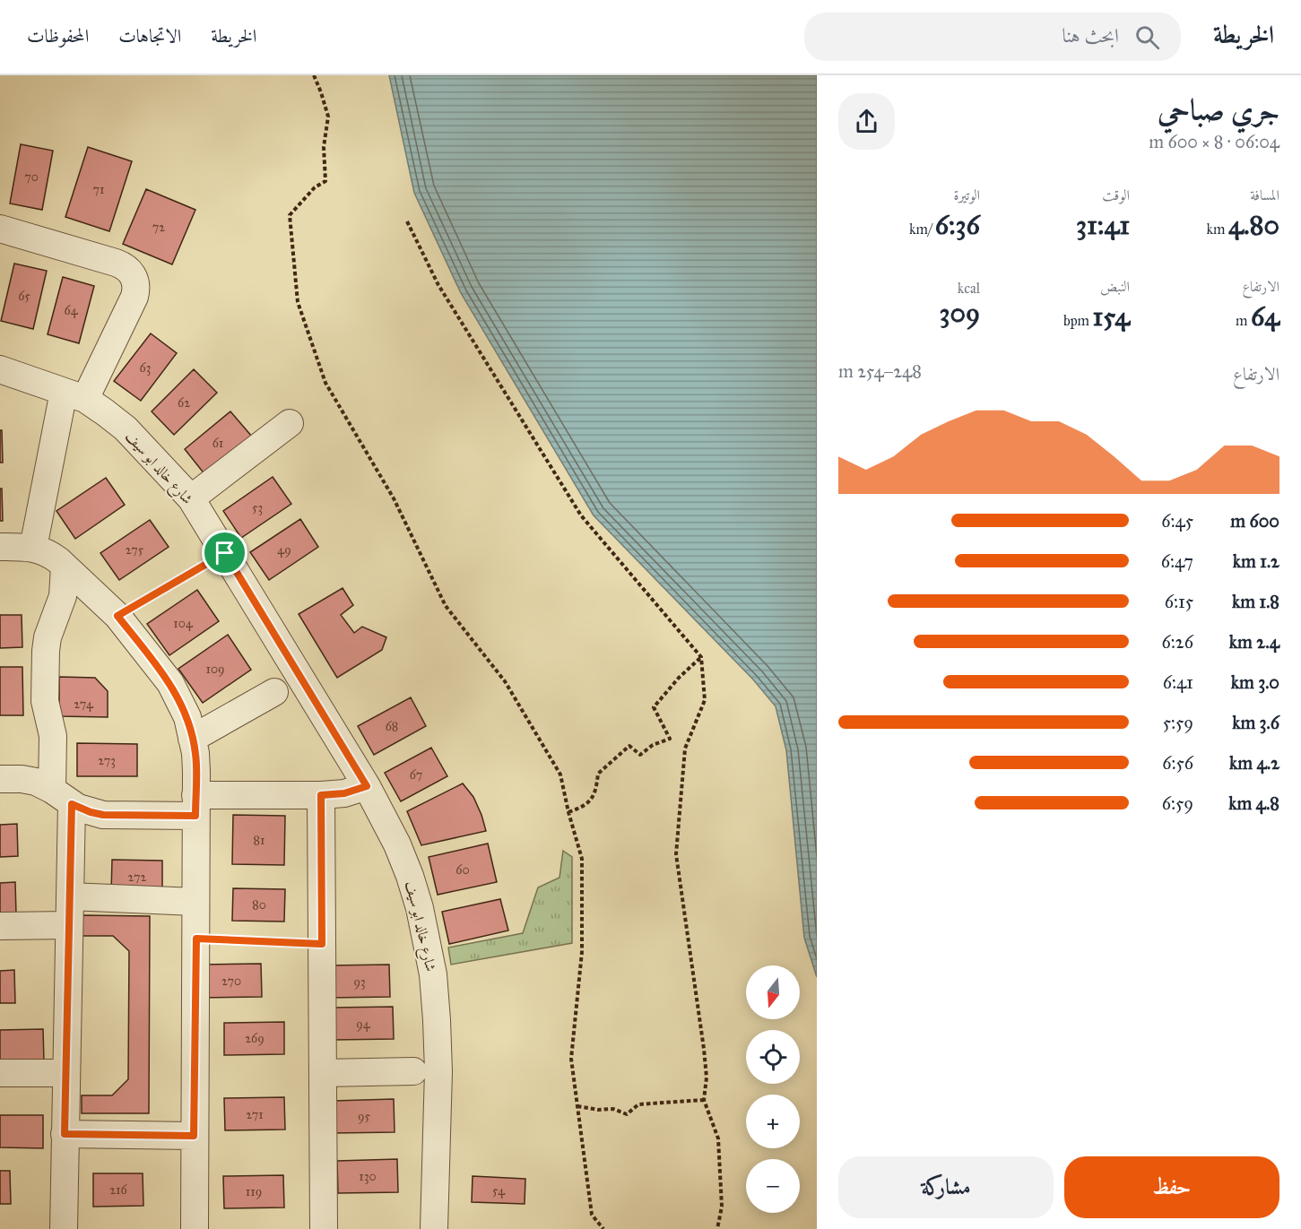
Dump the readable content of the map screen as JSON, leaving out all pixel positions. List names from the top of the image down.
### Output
{
  "streets": {
    "street": ["شارع خالد ابو سيف"]
  },
  "house_numbers": [
    "70",
    "71",
    "72",
    "65",
    "64",
    "63",
    "62",
    "61",
    "53",
    "275",
    "49",
    "104",
    "109",
    "274",
    "68",
    "273",
    "67",
    "81",
    "60",
    "272",
    "80",
    "270",
    "93",
    "94",
    "269",
    "271",
    "95",
    "130",
    "216",
    "54",
    "119"
  ],
  "north": "bottom",
  "page": {
    "header": "الخريطة",
    "search": "ابحث هنا",
    "nav": ["الخريطة", "الاتجاهات", "المحفوظات"],
    "heading": ["جري صباحي", "06:04 · 8 × 600 m"],
    "stats": [
      ["المسافة", "4.80 km"],
      ["الوقت", "31:41"],
      ["الوتيرة", "6:36 /km"],
      ["الارتفاع", "64 m"],
      ["النبض", "154 bpm"],
      ["kcal", "309"]
    ],
    "chart": ["الارتفاع", "248–254 m"],
    "list": [
      {
        "name": "600 m",
        "note": "6:45"
      },
      {
        "name": "1.2 km",
        "note": "6:47"
      },
      {
        "name": "1.8 km",
        "note": "6:15"
      },
      {
        "name": "2.4 km",
        "note": "6:26"
      },
      {
        "name": "3.0 km",
        "note": "6:41"
      },
      {
        "name": "3.6 km",
        "note": "5:59"
      },
      {
        "name": "4.2 km",
        "note": "6:56"
      },
      {
        "name": "4.8 km",
        "note": "6:59"
      }
    ],
    "map_buttons": ["+", "−"],
    "buttons": ["حفظ", "مشاركة"]
  }
}
